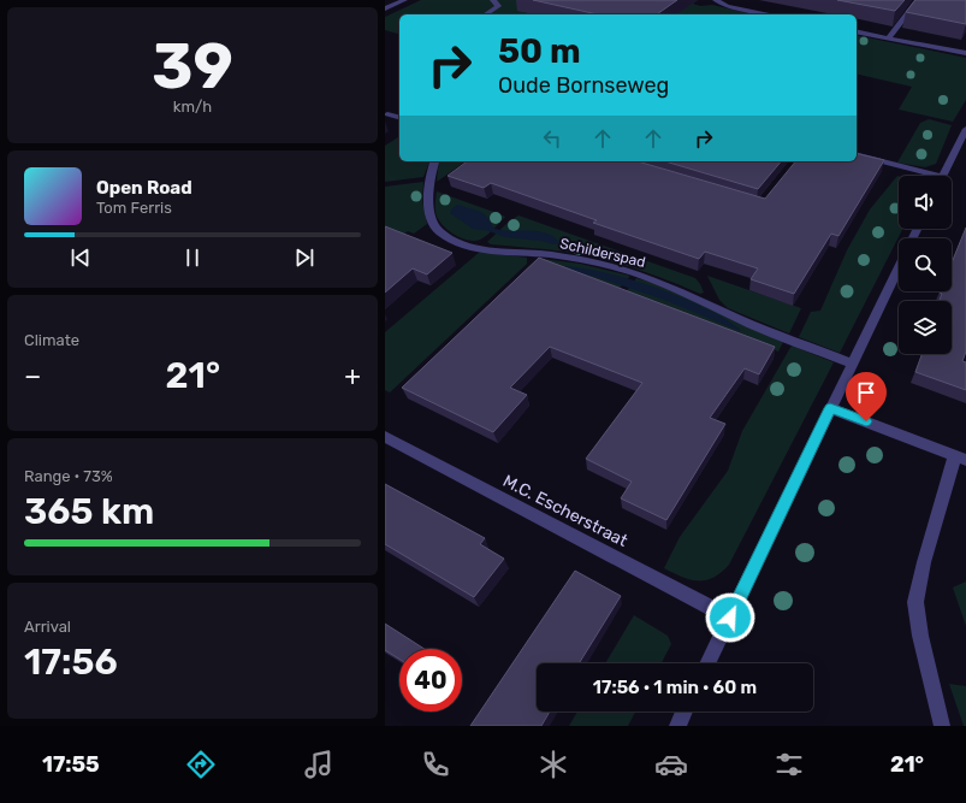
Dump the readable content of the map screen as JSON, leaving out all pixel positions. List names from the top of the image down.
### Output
{
  "streets": {
    "street": ["Schilderspad", "M.C. Escherstraat"]
  },
  "page": {
    "tile": [
      ["39", "km/h"],
      "Climate",
      ["Range · 73%", "365 km"],
      ["Arrival", "17:56"]
    ],
    "turn": ["50 m", "Oude Bornseweg"],
    "song": ["Open Road", "Tom Ferris"],
    "heat": ["−", "21°", "+"],
    "limit": "40",
    "trip": "17:56 · 1 min · 60 m",
    "tabs": ["17:55", "21°"]
  }
}
